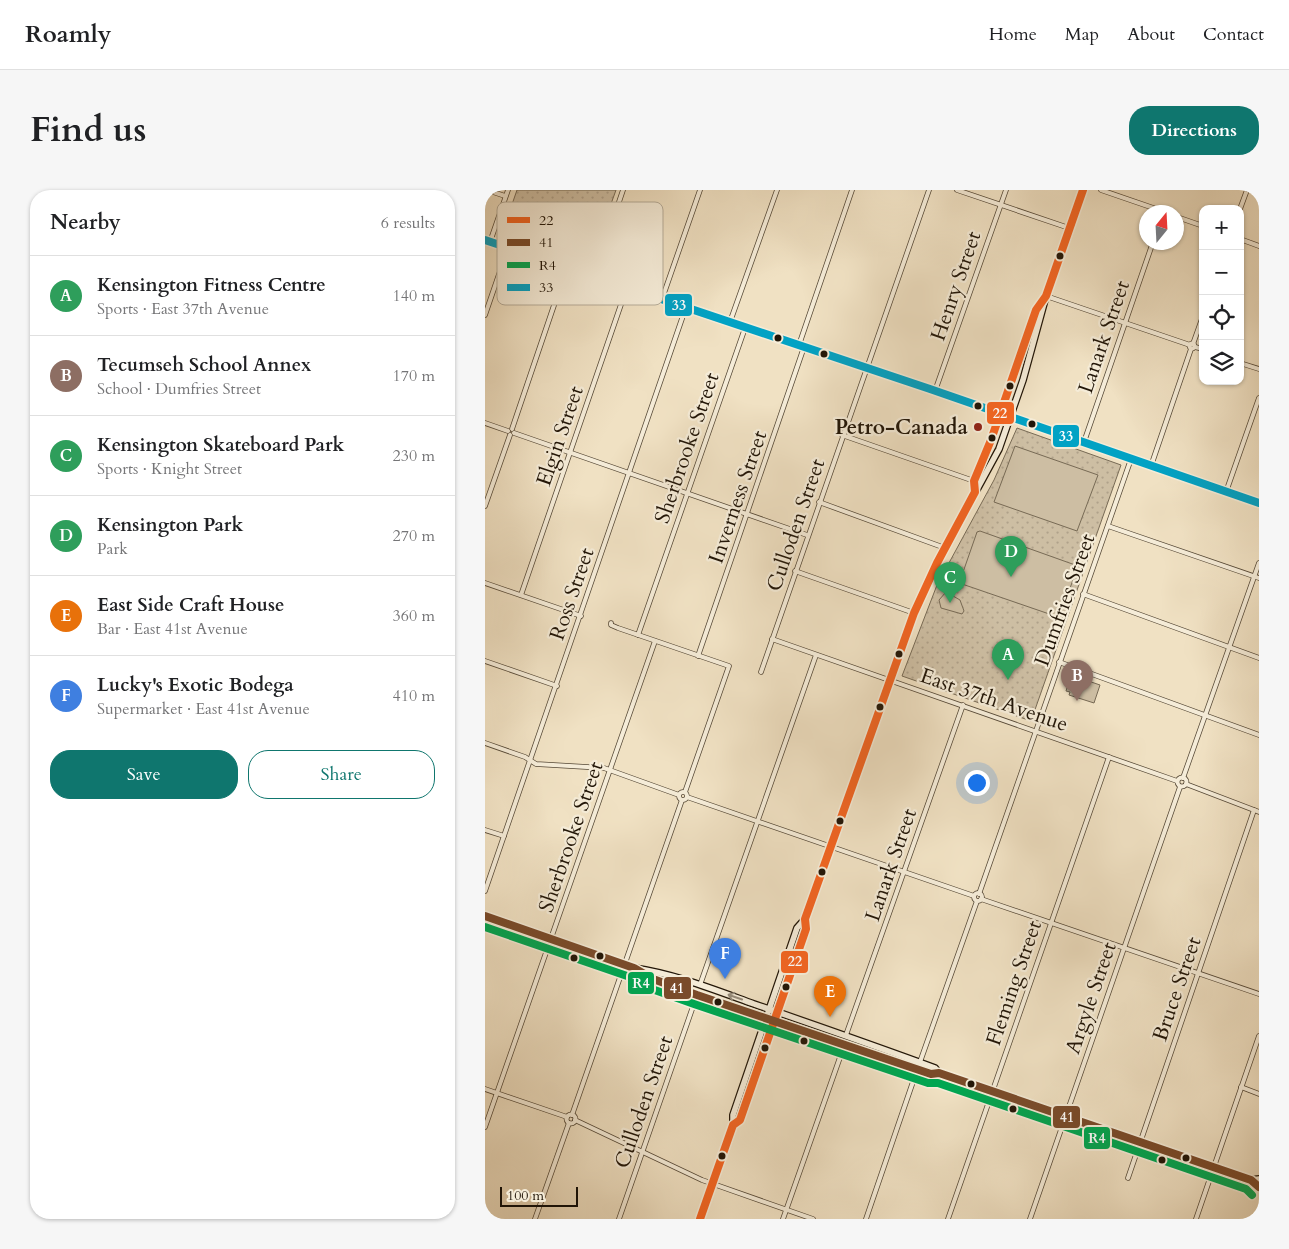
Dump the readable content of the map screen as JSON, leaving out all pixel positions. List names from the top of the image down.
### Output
{
  "streets": {
    "street": [
      "Henry Street",
      "Lanark Street",
      "Elgin Street",
      "Sherbrooke Street",
      "Inverness Street",
      "Culloden Street",
      "Ross Street",
      "Dumfries Street",
      "East 37th Avenue",
      "Fleming Street",
      "Bruce Street",
      "Argyle Street"
    ]
  },
  "crossings": [
    ["Lanark Street", "East 37th Avenue"],
    ["Culloden Street", "East 37th Avenue"],
    ["Dumfries Street", "East 37th Avenue"],
    ["East 37th Avenue", "Fleming Street"]
  ],
  "places": ["Petro-Canada"],
  "lines": [
    "transit line 22",
    "transit line 33",
    "transit line 41",
    "transit line R4"
  ],
  "legend": [
    "22",
    "41",
    "R4",
    "33"
  ],
  "scale_bar": "100 m",
  "north": "top",
  "page": {
    "header": "Roamly",
    "nav": [
      "Home",
      "Map",
      "About",
      "Contact"
    ],
    "title": "Find us",
    "buttons": [
      "Directions",
      ["Save", "Share"]
    ],
    "heading": ["Nearby", "6 results"],
    "map_buttons": ["+", "−"],
    "list": [
      {
        "mark": "A",
        "name": "Kensington Fitness Centre",
        "note": "Sports · East 37th Avenue",
        "value": "140 m"
      },
      {
        "mark": "B",
        "name": "Tecumseh School Annex",
        "note": "School · Dumfries Street",
        "value": "170 m"
      },
      {
        "mark": "C",
        "name": "Kensington Skateboard Park",
        "note": "Sports · Knight Street",
        "value": "230 m"
      },
      {
        "mark": "D",
        "name": "Kensington Park",
        "note": "Park",
        "value": "270 m"
      },
      {
        "mark": "E",
        "name": "East Side Craft House",
        "note": "Bar · East 41st Avenue",
        "value": "360 m"
      },
      {
        "mark": "F",
        "name": "Lucky's Exotic Bodega",
        "note": "Supermarket · East 41st Avenue",
        "value": "410 m"
      }
    ],
    "pins": [
      "D",
      "C",
      "A",
      "B",
      "F",
      "E"
    ],
    "scale": "100 m"
  }
}
